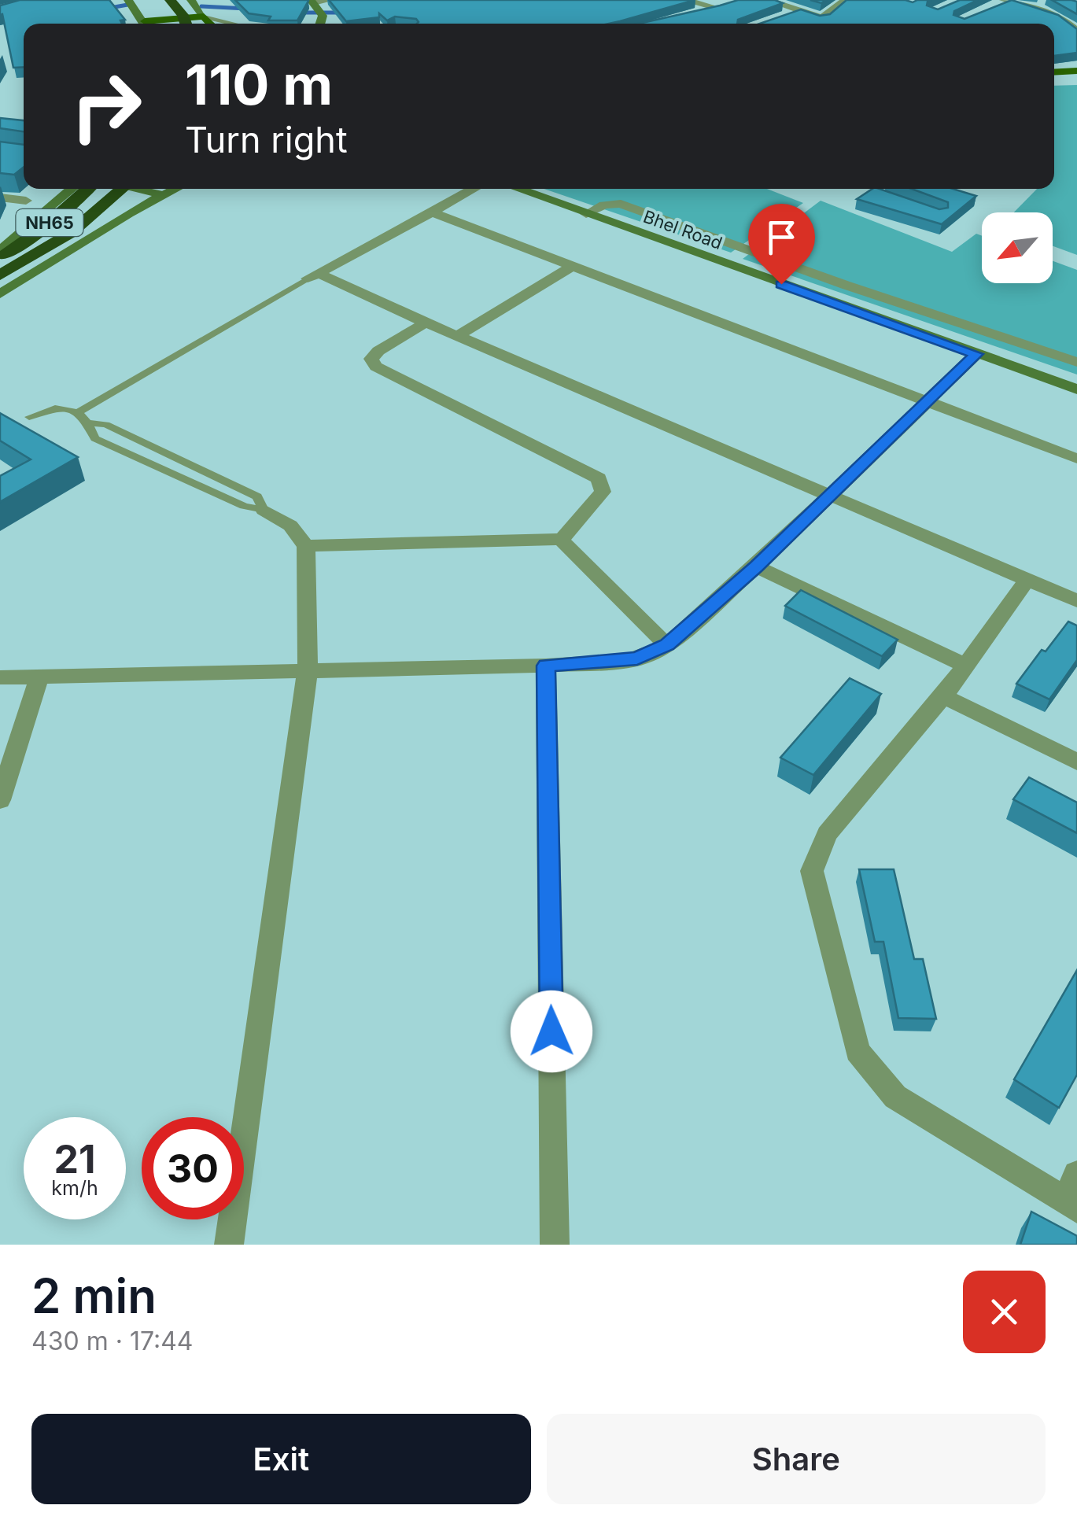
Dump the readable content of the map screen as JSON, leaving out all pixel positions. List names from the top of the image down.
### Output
{
  "streets": {
    "highway": ["NH65"],
    "street": ["Bhel Road"]
  },
  "north": "bottom left",
  "page": {
    "turn": ["110 m", "Turn right"],
    "speed": "21 km/h",
    "limit": "30",
    "heading": ["2 min", "430 m · 17:44"],
    "buttons": ["Exit", "Share"]
  }
}
